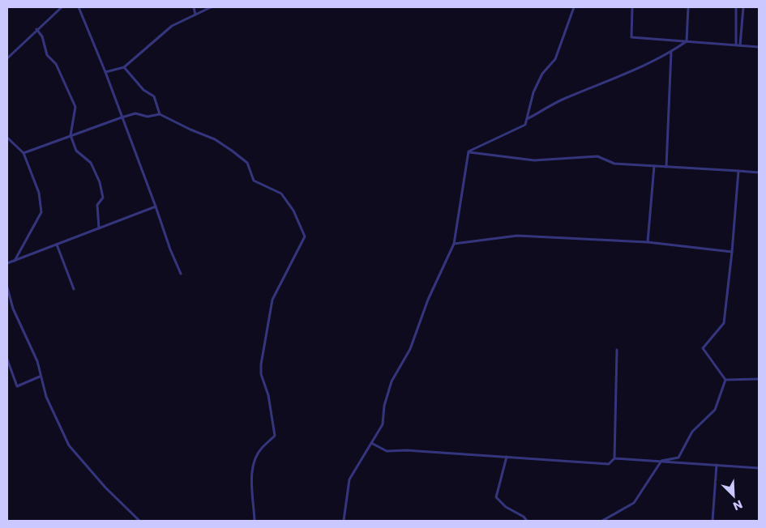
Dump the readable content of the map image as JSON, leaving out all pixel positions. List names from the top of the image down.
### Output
{
  "north": "bottom right"
}
